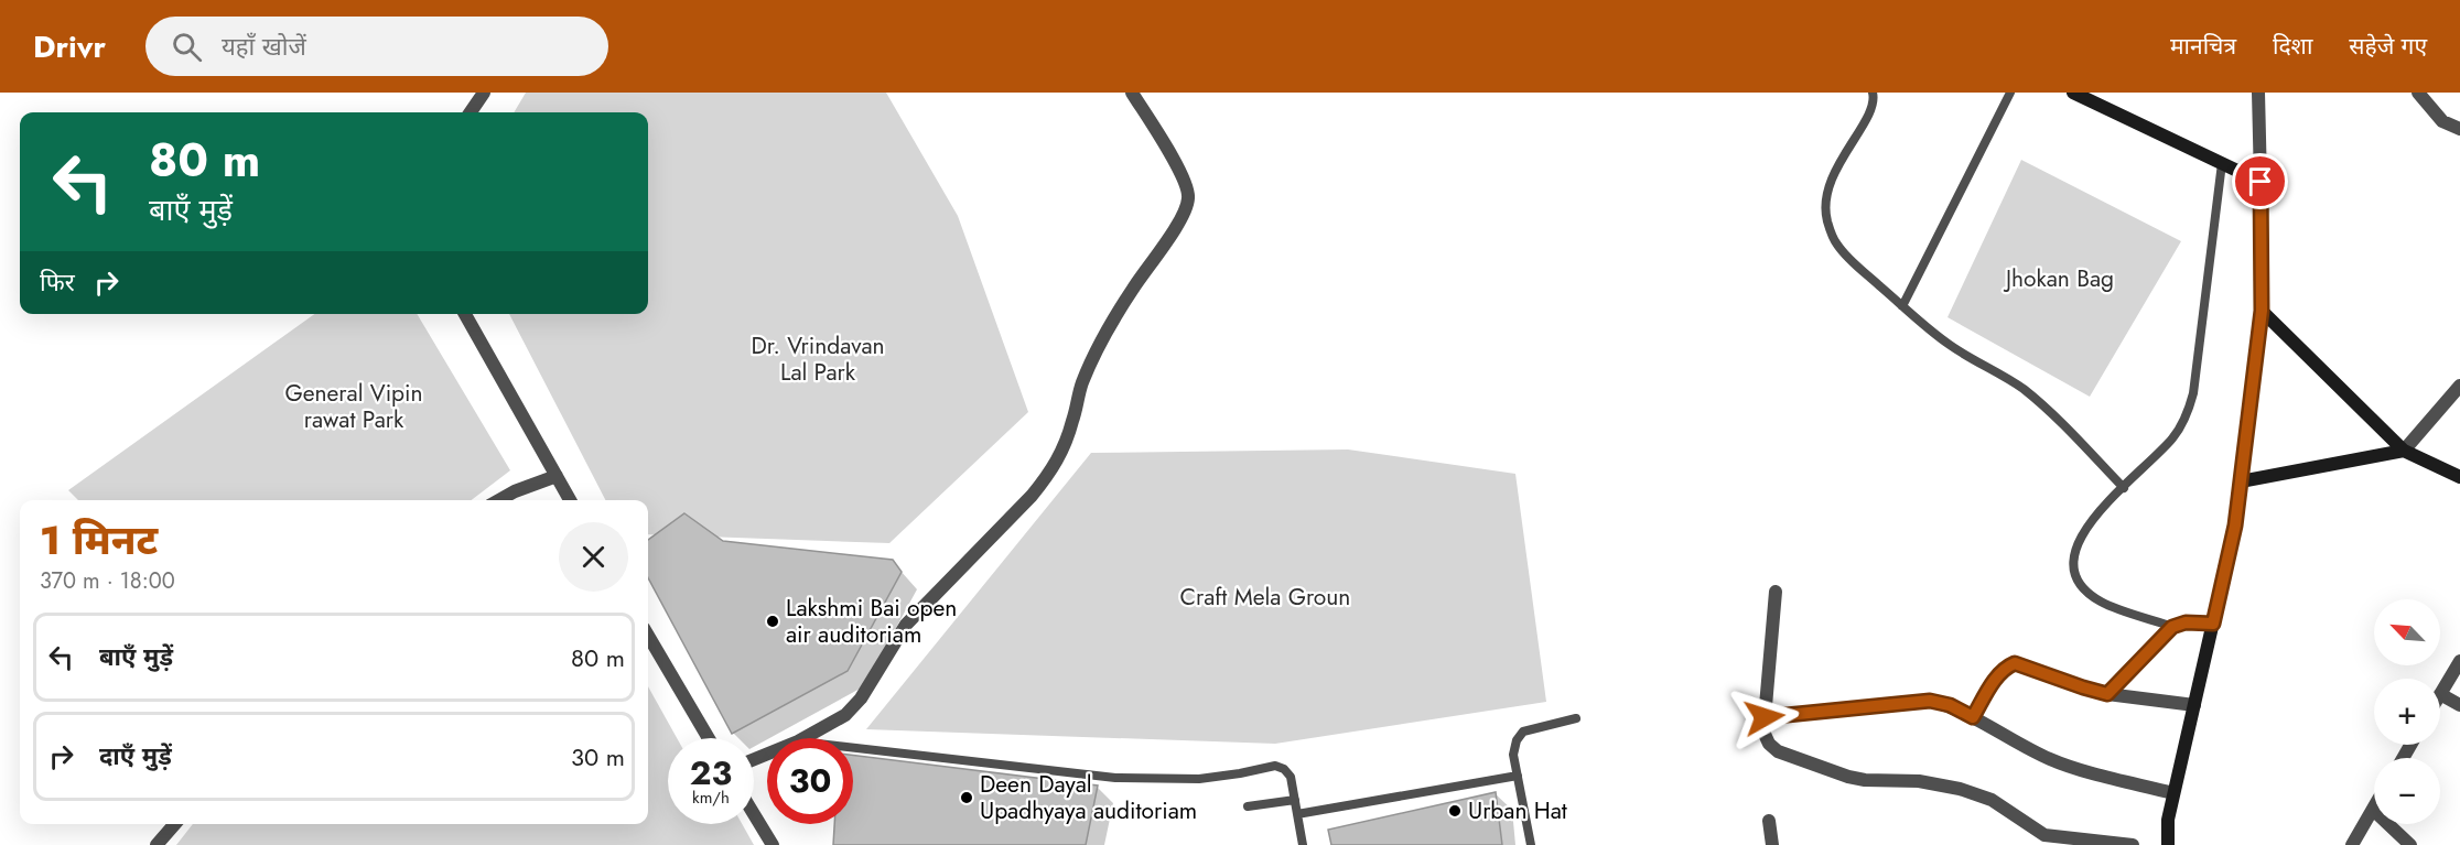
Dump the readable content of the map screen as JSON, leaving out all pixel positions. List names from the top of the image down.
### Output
{
  "parks": [
    "Jhokan Bag",
    "Dr. Vrindavan Lal Park",
    "General Vipin rawat Park",
    "Craft Mela Groun"
  ],
  "places": ["Lakshmi Bai open air auditoriam", "Deen Dayal Upadhyaya auditoriam", "Urban Hat"],
  "north": "top left",
  "page": {
    "header": "Drivr",
    "search": "यहाँ खोजें",
    "nav": ["मानचित्र", "दिशा", "सहेजे गए"],
    "turn": ["80 m", "बाएँ मुड़ें"],
    "then": "फिर",
    "heading": ["1 मिनट", "370 m · 18:00"],
    "map_buttons": ["+", "−"],
    "list": [
      {
        "name": "बाएँ मुड़ें",
        "value": "80 m"
      },
      {
        "name": "दाएँ मुड़ें",
        "value": "30 m"
      }
    ],
    "speed": "23 km/h",
    "limit": "30"
  }
}
